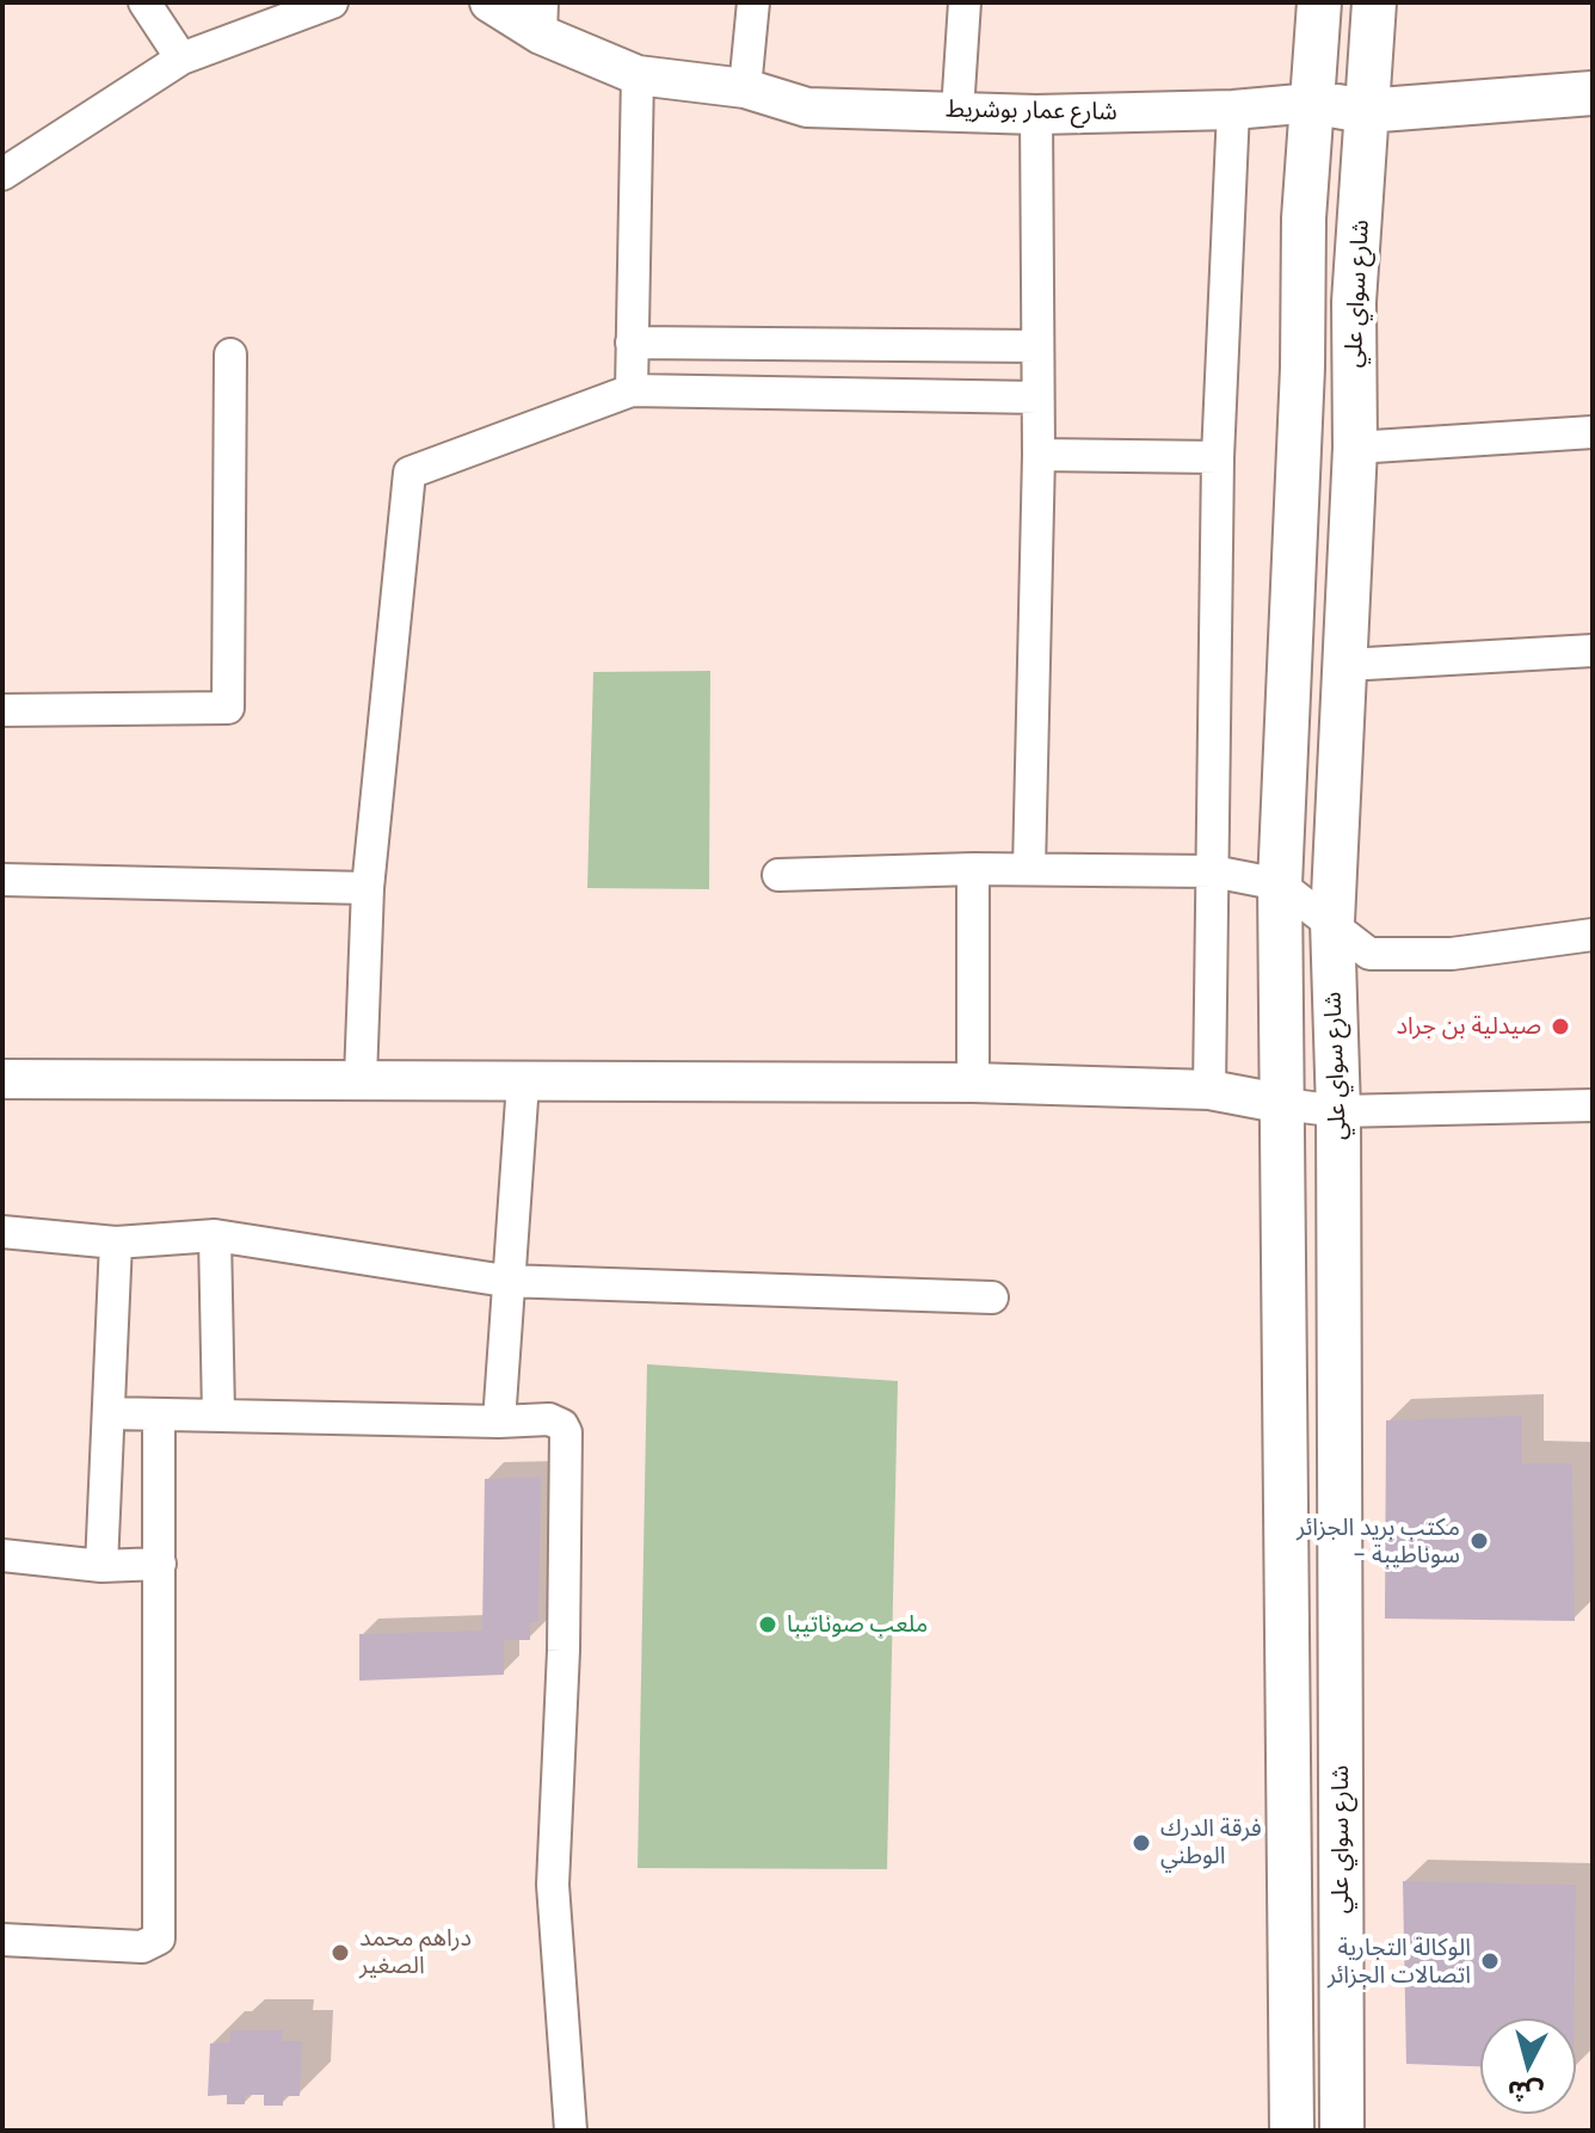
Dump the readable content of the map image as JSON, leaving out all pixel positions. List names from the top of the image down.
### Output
{
  "streets": {
    "main road": ["شارع عمار بوشريط", "شارع سواي علي"]
  },
  "crossings": [
    ["شارع عمار بوشريط", "شارع سواي علي"]
  ],
  "places": [
    "صيدلية بن جراد",
    "مكتب بريد الجزائر - سوناطيبة",
    "ملعب صوناتيبا",
    "فرقة الدرك الوطني",
    "دراهم محمد الصغير",
    "الوكالة التجارية اتصالات الجزائر"
  ],
  "north": "bottom"
}
